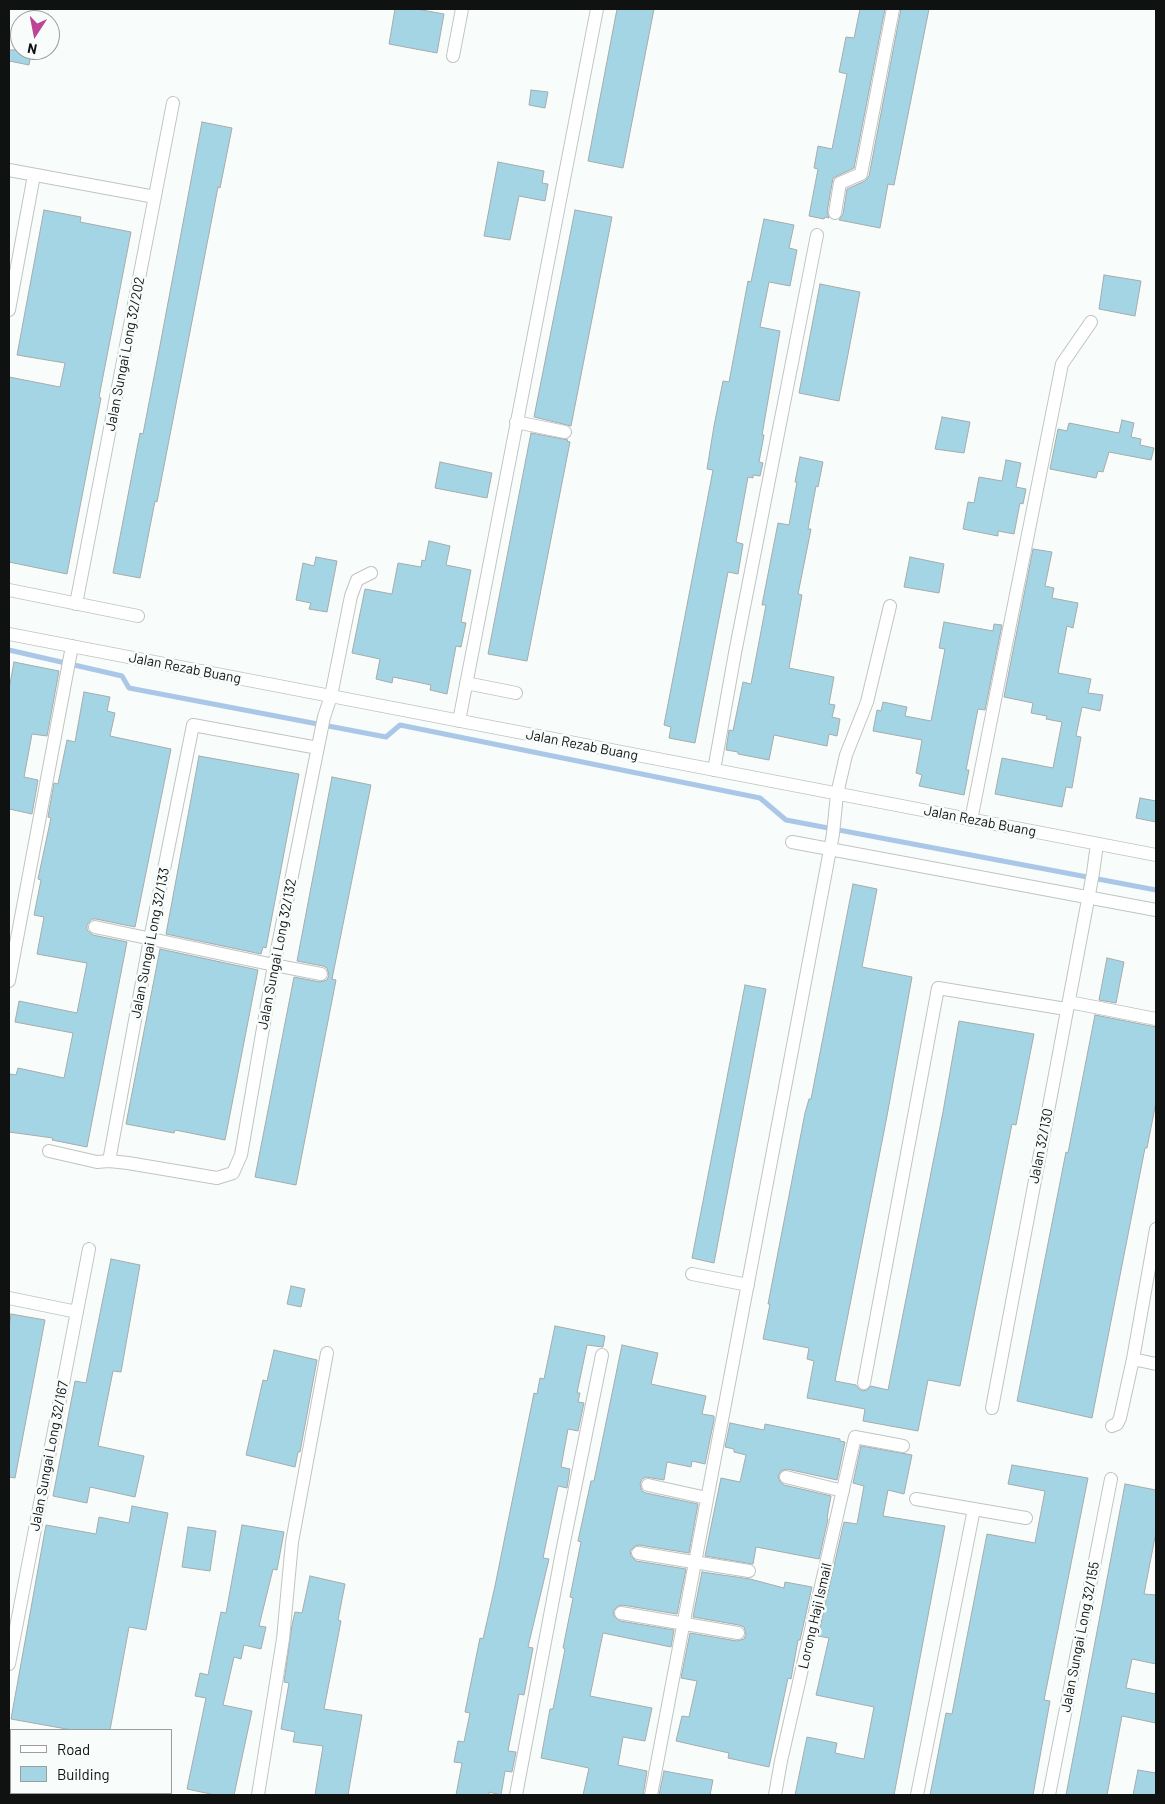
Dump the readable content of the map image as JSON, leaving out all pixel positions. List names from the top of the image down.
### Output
{
  "streets": {
    "street": [
      "Jalan Sungai Long 32/202",
      "Jalan Rezab Buang",
      "Jalan Sungai Long 32/133",
      "Jalan Sungai Long 32/132",
      "Jalan 32/130",
      "Jalan Sungai Long 32/167",
      "Lorong Haji Ismail",
      "Jalan Sungai Long 32/155"
    ]
  },
  "crossings": [
    ["Jalan Rezab Buang", "Jalan Sungai Long 32/132"],
    ["Jalan Rezab Buang", "Jalan 32/130"],
    ["Jalan Sungai Long 32/133", "Jalan Sungai Long 32/132"]
  ],
  "legend": ["Road", "Building"],
  "north": "bottom"
}
